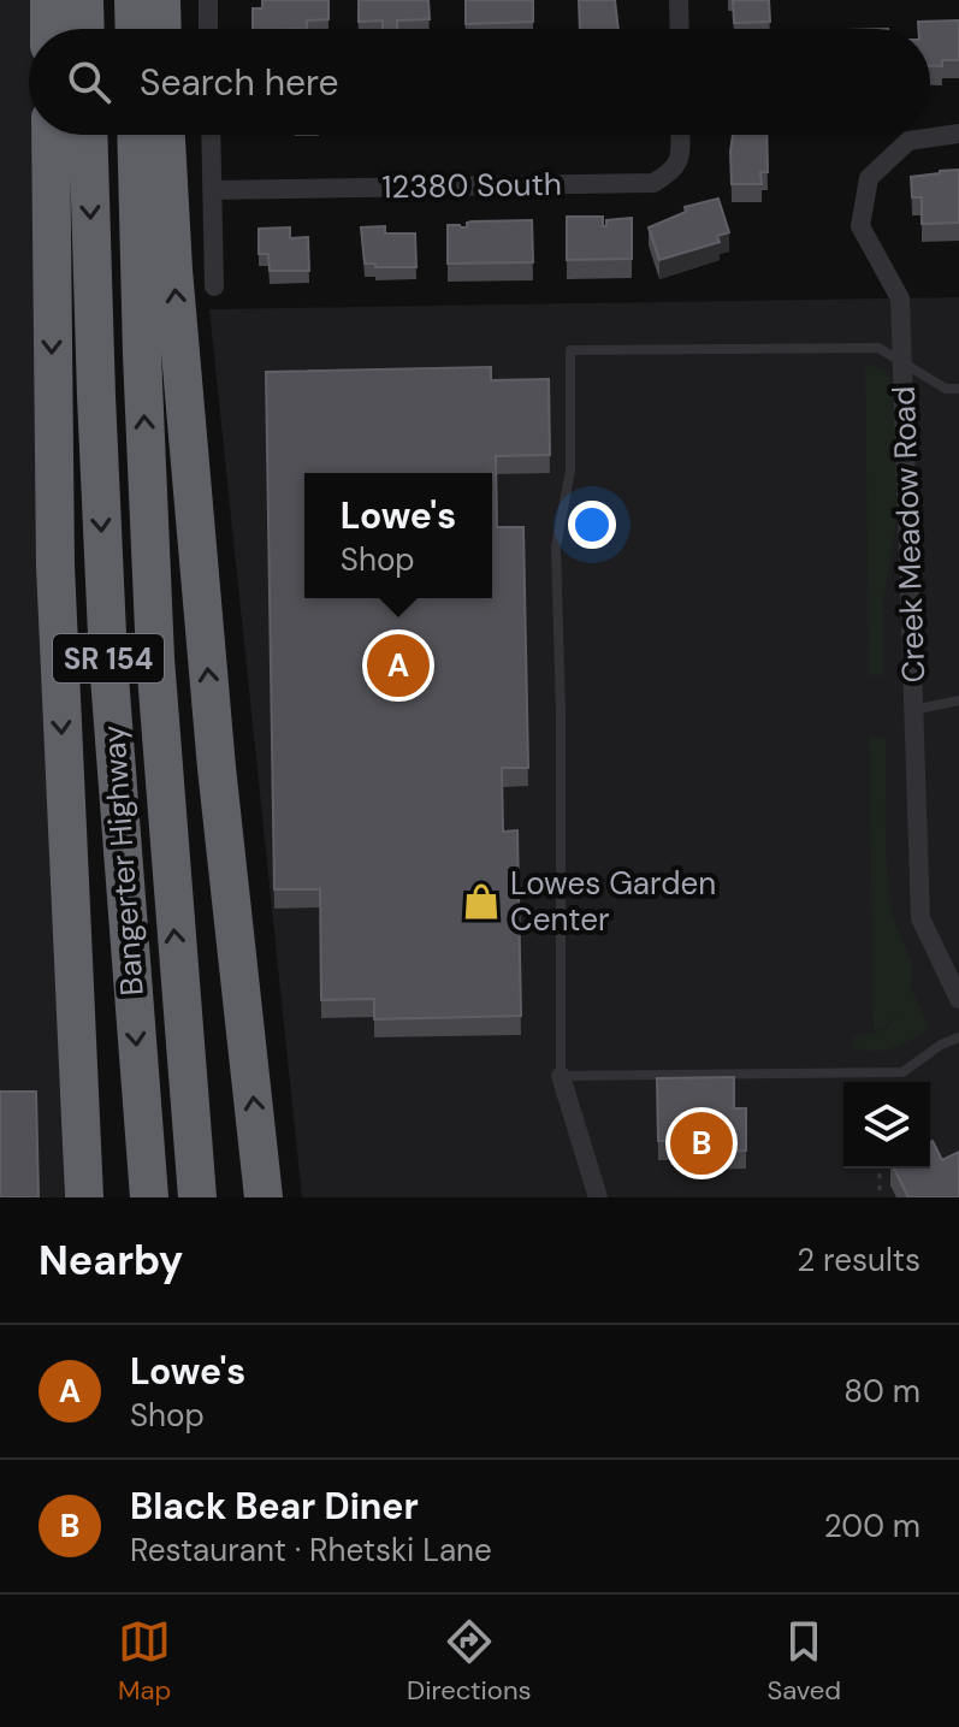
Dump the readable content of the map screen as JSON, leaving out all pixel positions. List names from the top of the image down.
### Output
{
  "streets": {
    "highway": ["SR 154", "Bangerter Highway"],
    "street": ["12380 South", "Creek Meadow Road"]
  },
  "places": {
    "shop": ["Lowes Garden Center"]
  },
  "page": {
    "search": "Search here",
    "popup": ["Lowe's", "Shop"],
    "pins": ["A", "B"],
    "heading": ["Nearby", "2 results"],
    "list": [
      {
        "mark": "A",
        "name": "Lowe's",
        "note": "Shop",
        "value": "80 m"
      },
      {
        "mark": "B",
        "name": "Black Bear Diner",
        "note": "Restaurant · Rhetski Lane",
        "value": "200 m"
      }
    ],
    "nav": ["Map", "Directions", "Saved"]
  }
}
